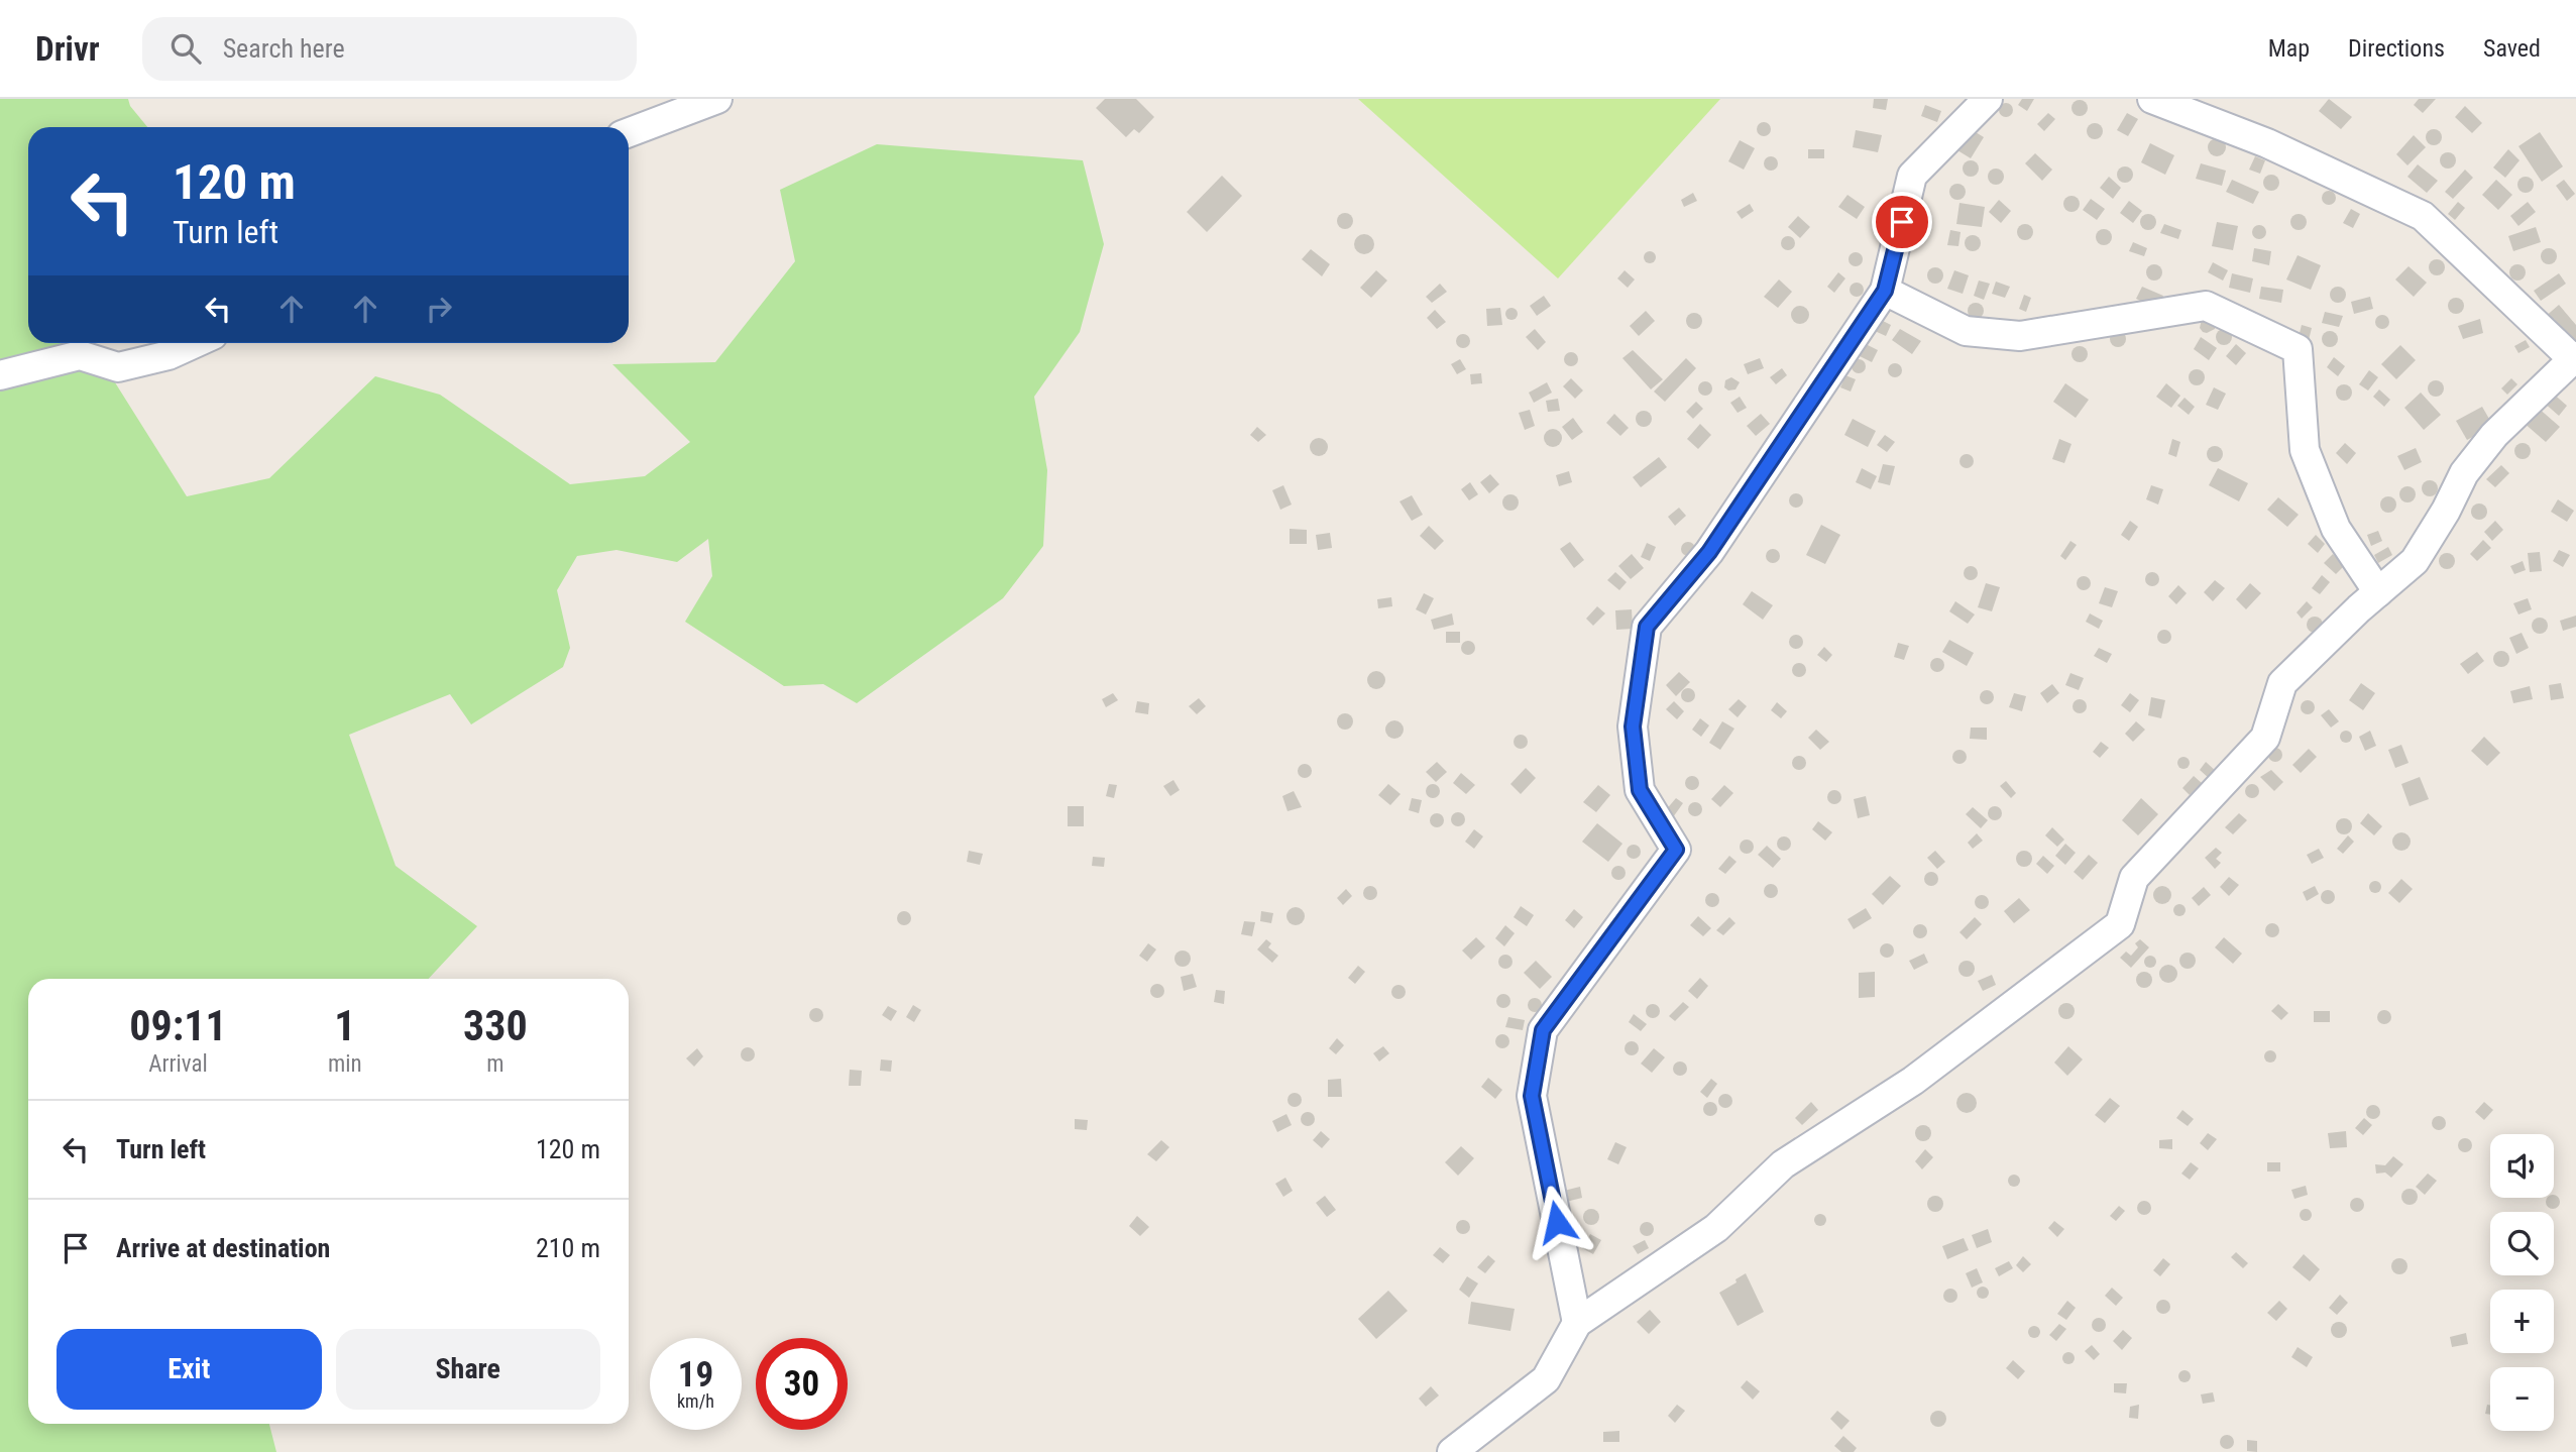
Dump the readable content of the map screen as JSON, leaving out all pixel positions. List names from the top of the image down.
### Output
{
  "page": {
    "header": "Drivr",
    "search": "Search here",
    "nav": ["Map", "Directions", "Saved"],
    "turn": ["120 m", "Turn left"],
    "eta": [
      "09:11",
      "Arrival",
      "1",
      "min",
      "330",
      "m"
    ],
    "list": [
      {
        "name": "Turn left",
        "value": "120 m"
      },
      {
        "name": "Arrive at destination",
        "value": "210 m"
      }
    ],
    "map_buttons": ["+", "−"],
    "buttons": ["Exit", "Share"],
    "speed": "19 km/h",
    "limit": "30"
  }
}
